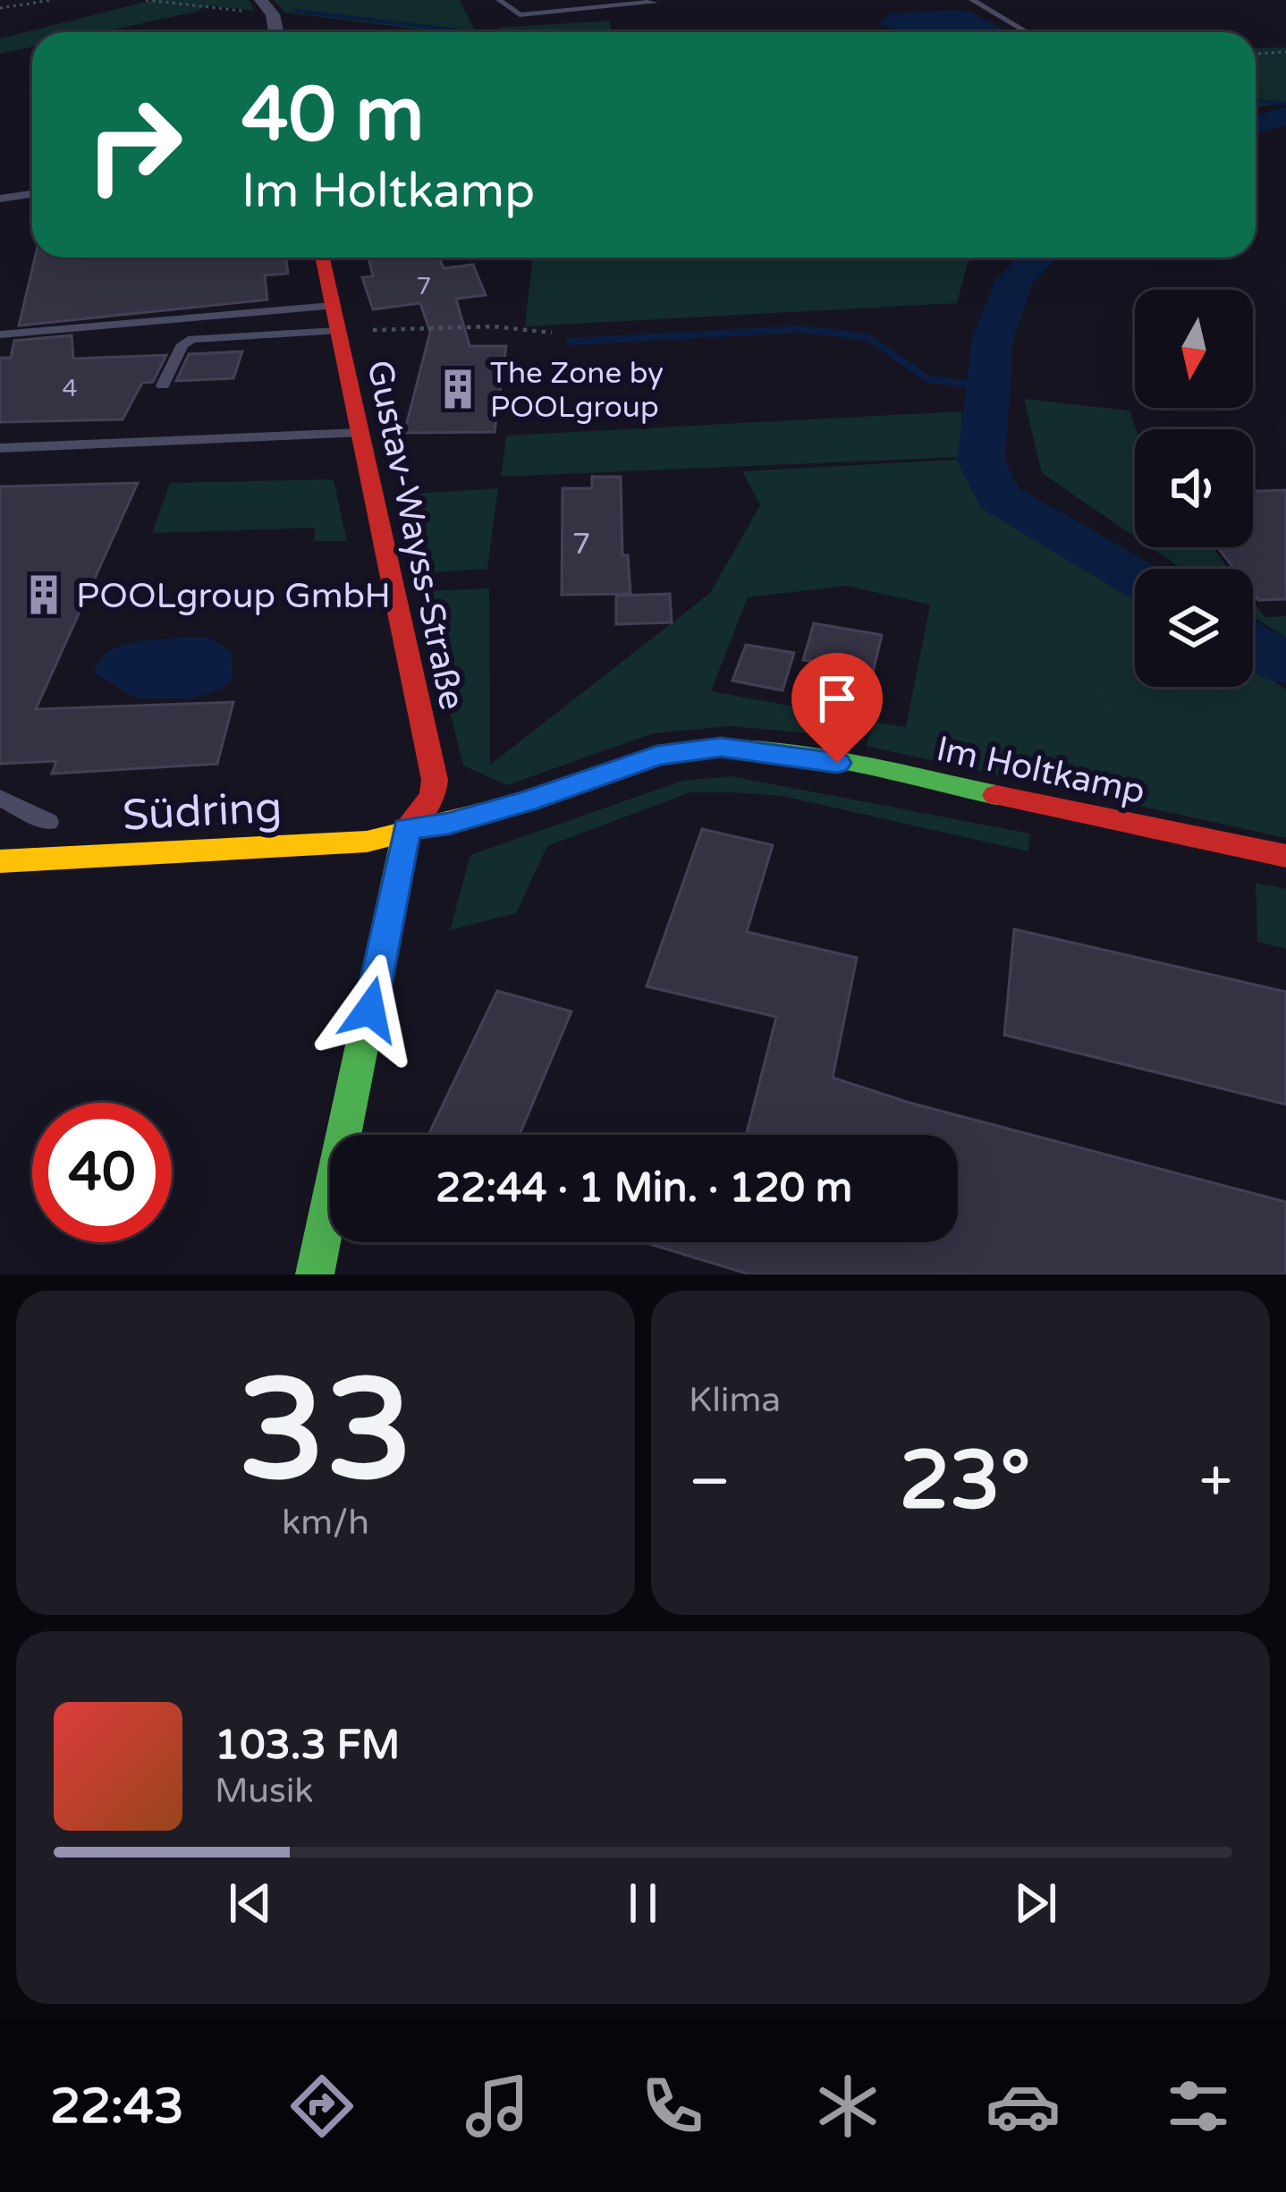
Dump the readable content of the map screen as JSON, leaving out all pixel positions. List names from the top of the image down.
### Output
{
  "streets": {
    "street": ["Gustav-Wayss-Straße", "Im Holtkamp", "Südring"]
  },
  "crossings": [
    ["Gustav-Wayss-Straße", "Im Holtkamp"],
    ["Gustav-Wayss-Straße", "Südring"],
    ["Im Holtkamp", "Südring"]
  ],
  "places": {
    "building": ["The Zone by POOLgroup", "POOLgroup GmbH"]
  },
  "house_numbers": ["7", "4", "7"],
  "north": "bottom",
  "page": {
    "turn": ["40 m", "Im Holtkamp"],
    "limit": "40",
    "trip": "22:44 · 1 Min. · 120 m",
    "tile": [
      ["33", "km/h"],
      "Klima"
    ],
    "heat": ["−", "23°", "+"],
    "song": ["103.3 FM", "Musik"],
    "tabs": "22:43"
  }
}
